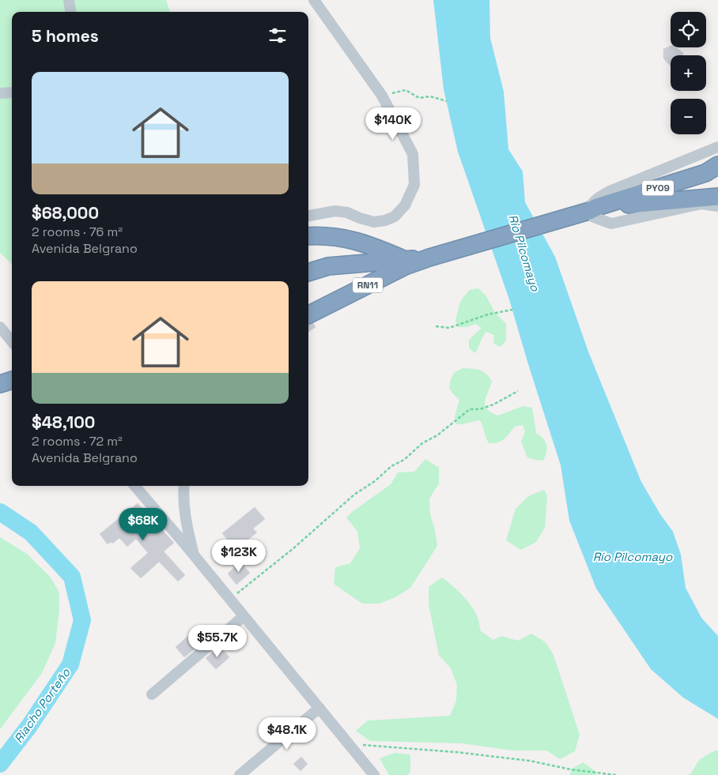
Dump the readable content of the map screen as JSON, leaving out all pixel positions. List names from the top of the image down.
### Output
{
  "streets": {
    "highway": ["PY09", "RN11"]
  },
  "crossings": [
    ["PY09", "RN11"]
  ],
  "water": ["Río Pilcomayo", "Riacho Porteño"],
  "page": {
    "map_buttons": ["+", "−"],
    "heading": "5 homes",
    "list": [
      {
        "name": "$68,000",
        "note": "2 rooms · 76 m² · Avenida Belgrano"
      },
      {
        "name": "$48,100",
        "note": "2 rooms · 72 m² · Avenida Belgrano"
      }
    ],
    "price": [
      "$140K",
      "$68K",
      "$123K",
      "$55.7K",
      "$48.1K"
    ]
  }
}
